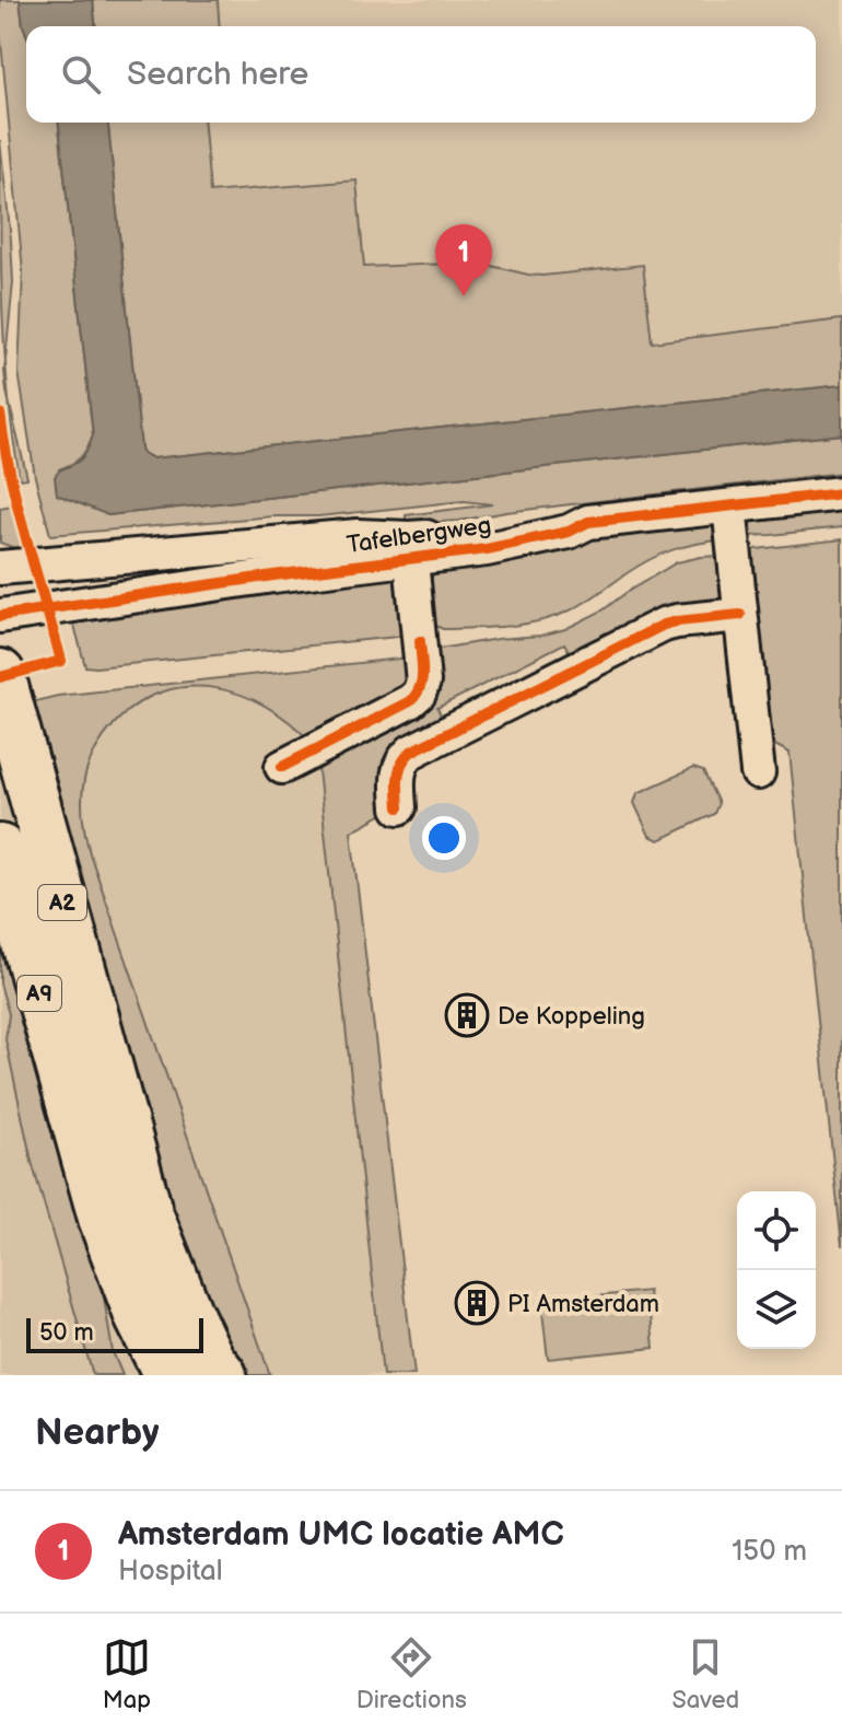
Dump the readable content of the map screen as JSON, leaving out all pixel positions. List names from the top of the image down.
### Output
{
  "streets": {
    "highway": ["A2", "A9"],
    "street": ["Tafelbergweg"]
  },
  "places": {
    "building": ["De Koppeling", "PI Amsterdam"]
  },
  "scale_bar": "50 m",
  "page": {
    "search": "Search here",
    "pins": "1",
    "scale": "50 m",
    "heading": "Nearby",
    "list": [
      {
        "mark": "1",
        "name": "Amsterdam UMC locatie AMC",
        "note": "Hospital",
        "value": "150 m"
      }
    ],
    "nav": ["Map", "Directions", "Saved"]
  }
}
